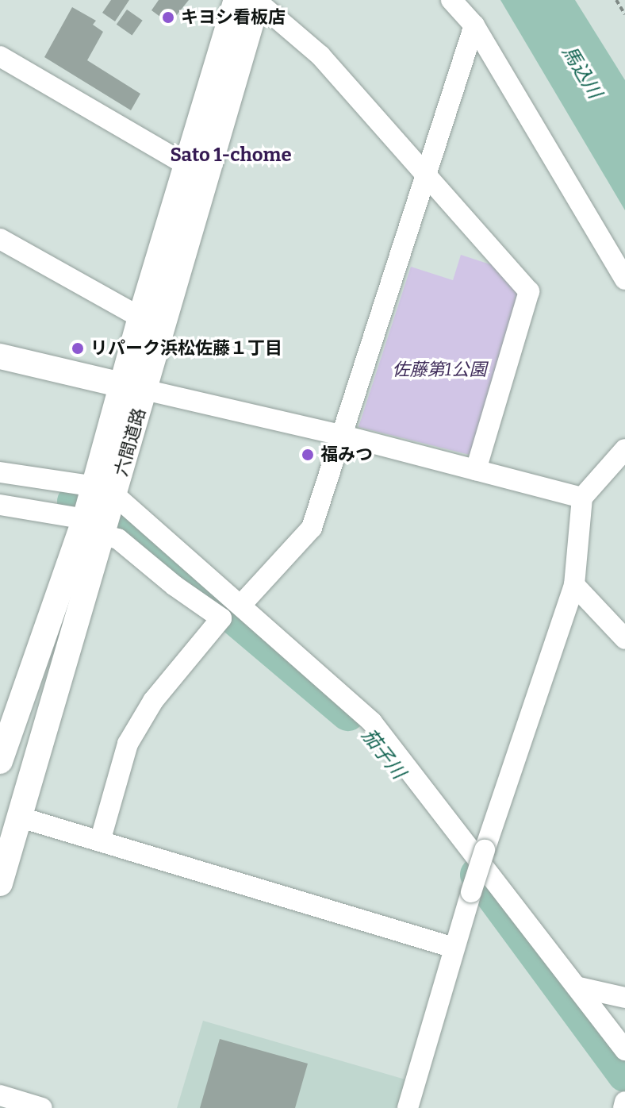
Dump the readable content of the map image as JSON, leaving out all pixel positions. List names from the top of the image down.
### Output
{
  "streets": {
    "street": ["六間道路"]
  },
  "districts": ["Sato 1-chome"],
  "water": ["馬込川", "茄子川"],
  "parks": ["佐藤第1公園"],
  "places": ["キヨシ看板店", "リパーク浜松佐藤１丁目", "福みつ"]
}
